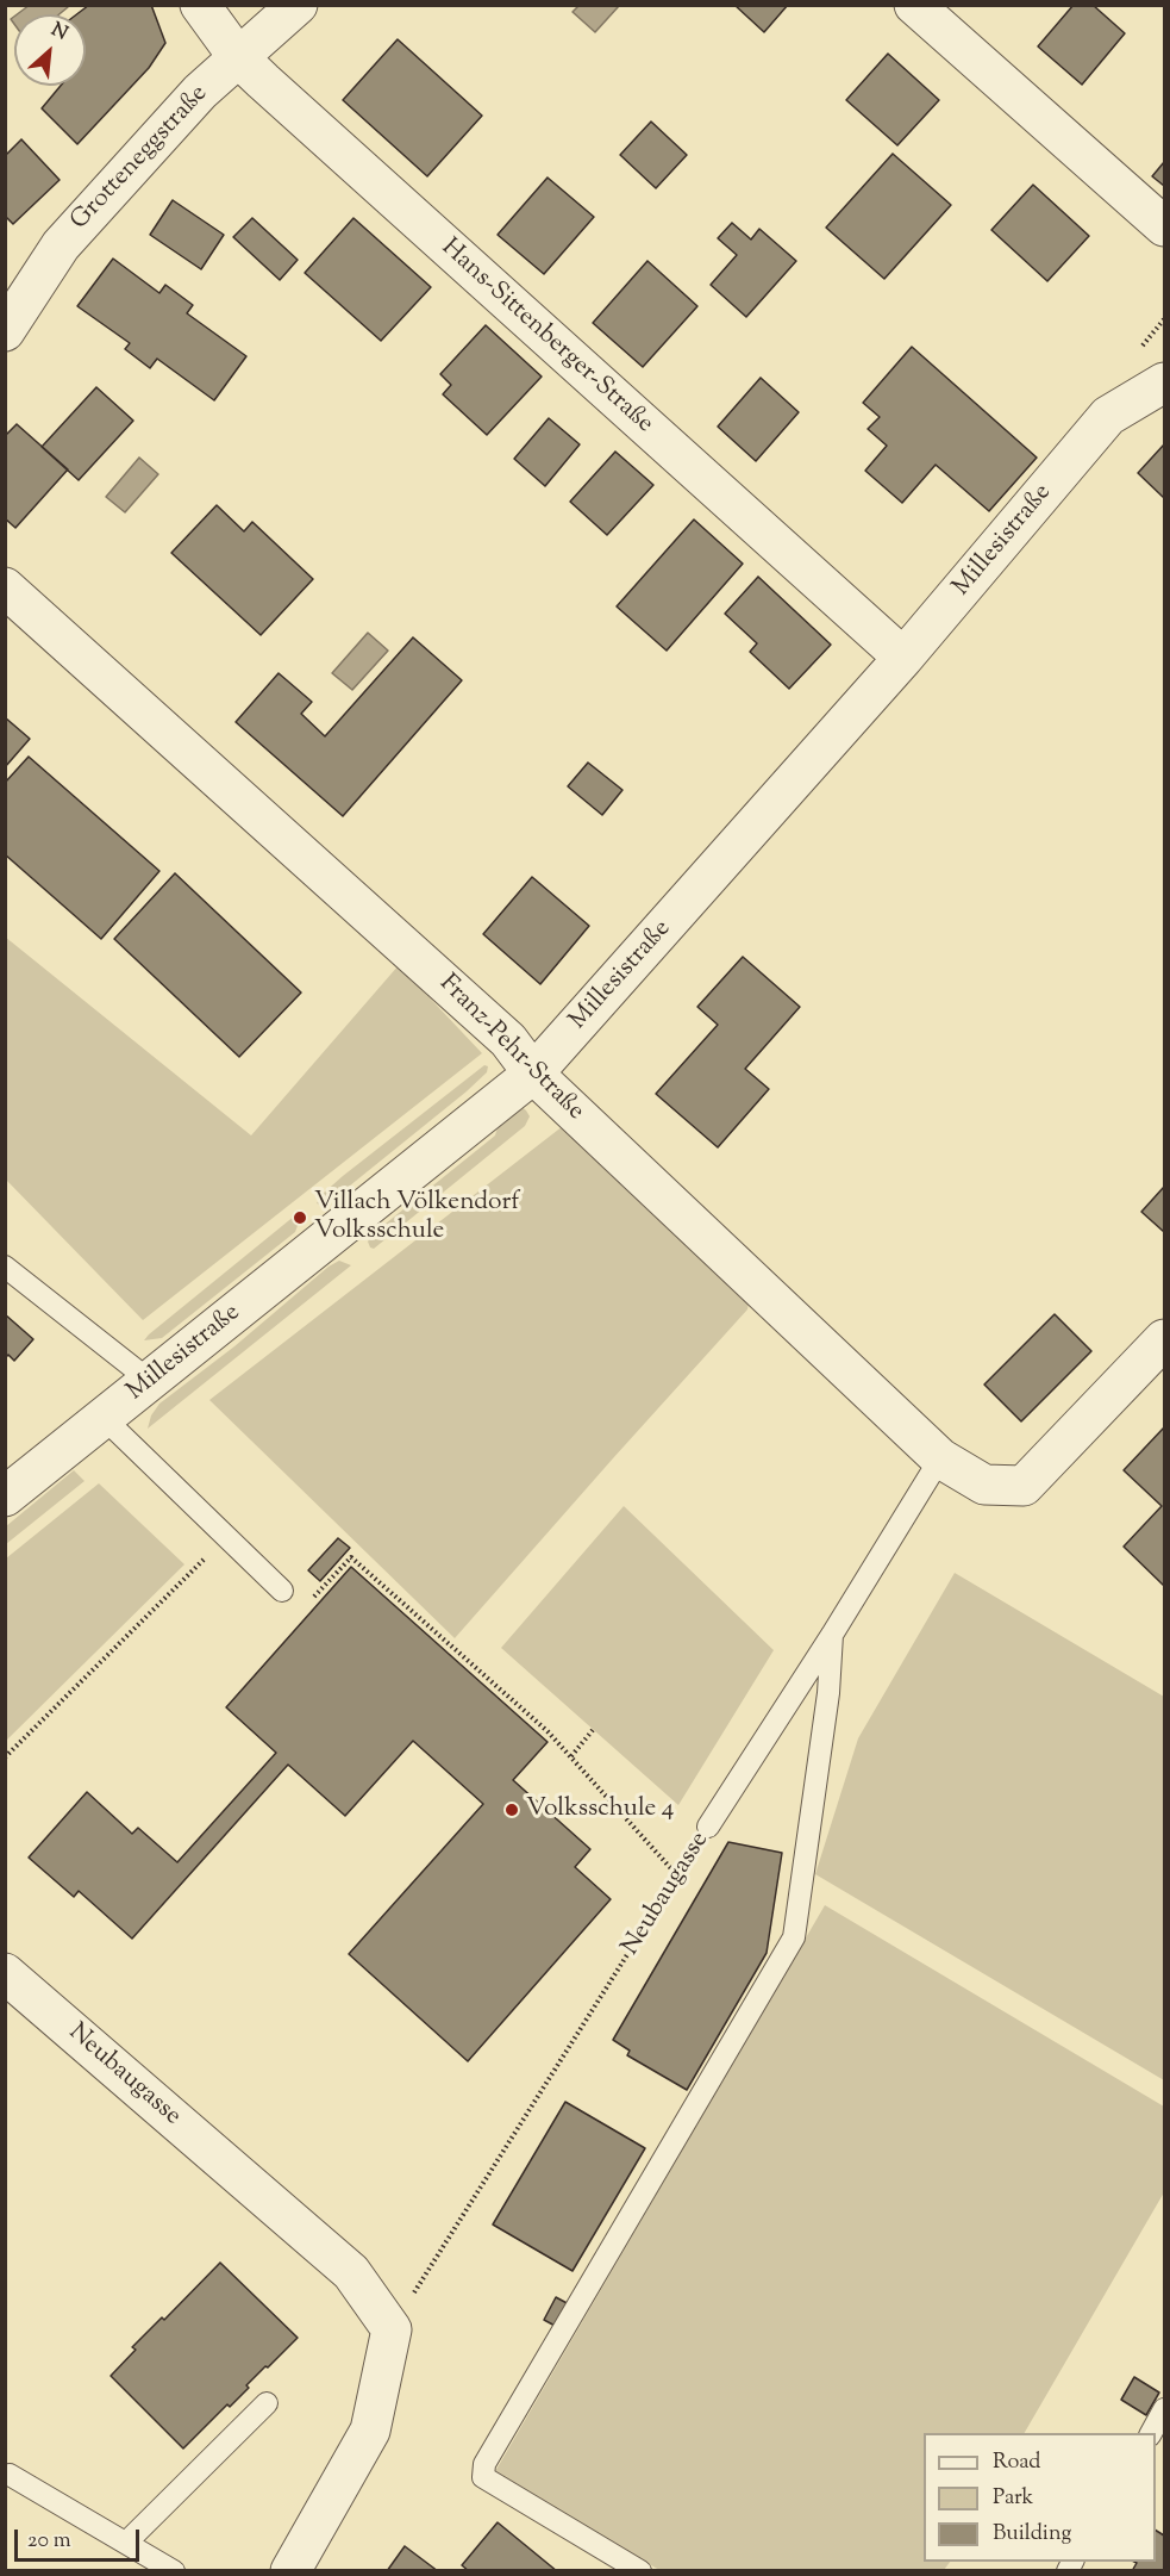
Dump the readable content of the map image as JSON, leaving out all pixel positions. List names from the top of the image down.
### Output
{
  "streets": {
    "street": [
      "Grotteneggstraße",
      "Hans-Sittenberger-Straße",
      "Millesistraße",
      "Franz-Pehr-Straße",
      "Neubaugasse"
    ]
  },
  "crossings": [
    ["Grotteneggstraße", "Hans-Sittenberger-Straße"],
    ["Hans-Sittenberger-Straße", "Millesistraße"],
    ["Millesistraße", "Franz-Pehr-Straße"],
    ["Franz-Pehr-Straße", "Neubaugasse"]
  ],
  "places": ["Villach Völkendorf Volksschule", "Volksschule 4"],
  "legend": ["Road", "Park", "Building"],
  "scale_bar": "20 m",
  "north": "top right"
}
